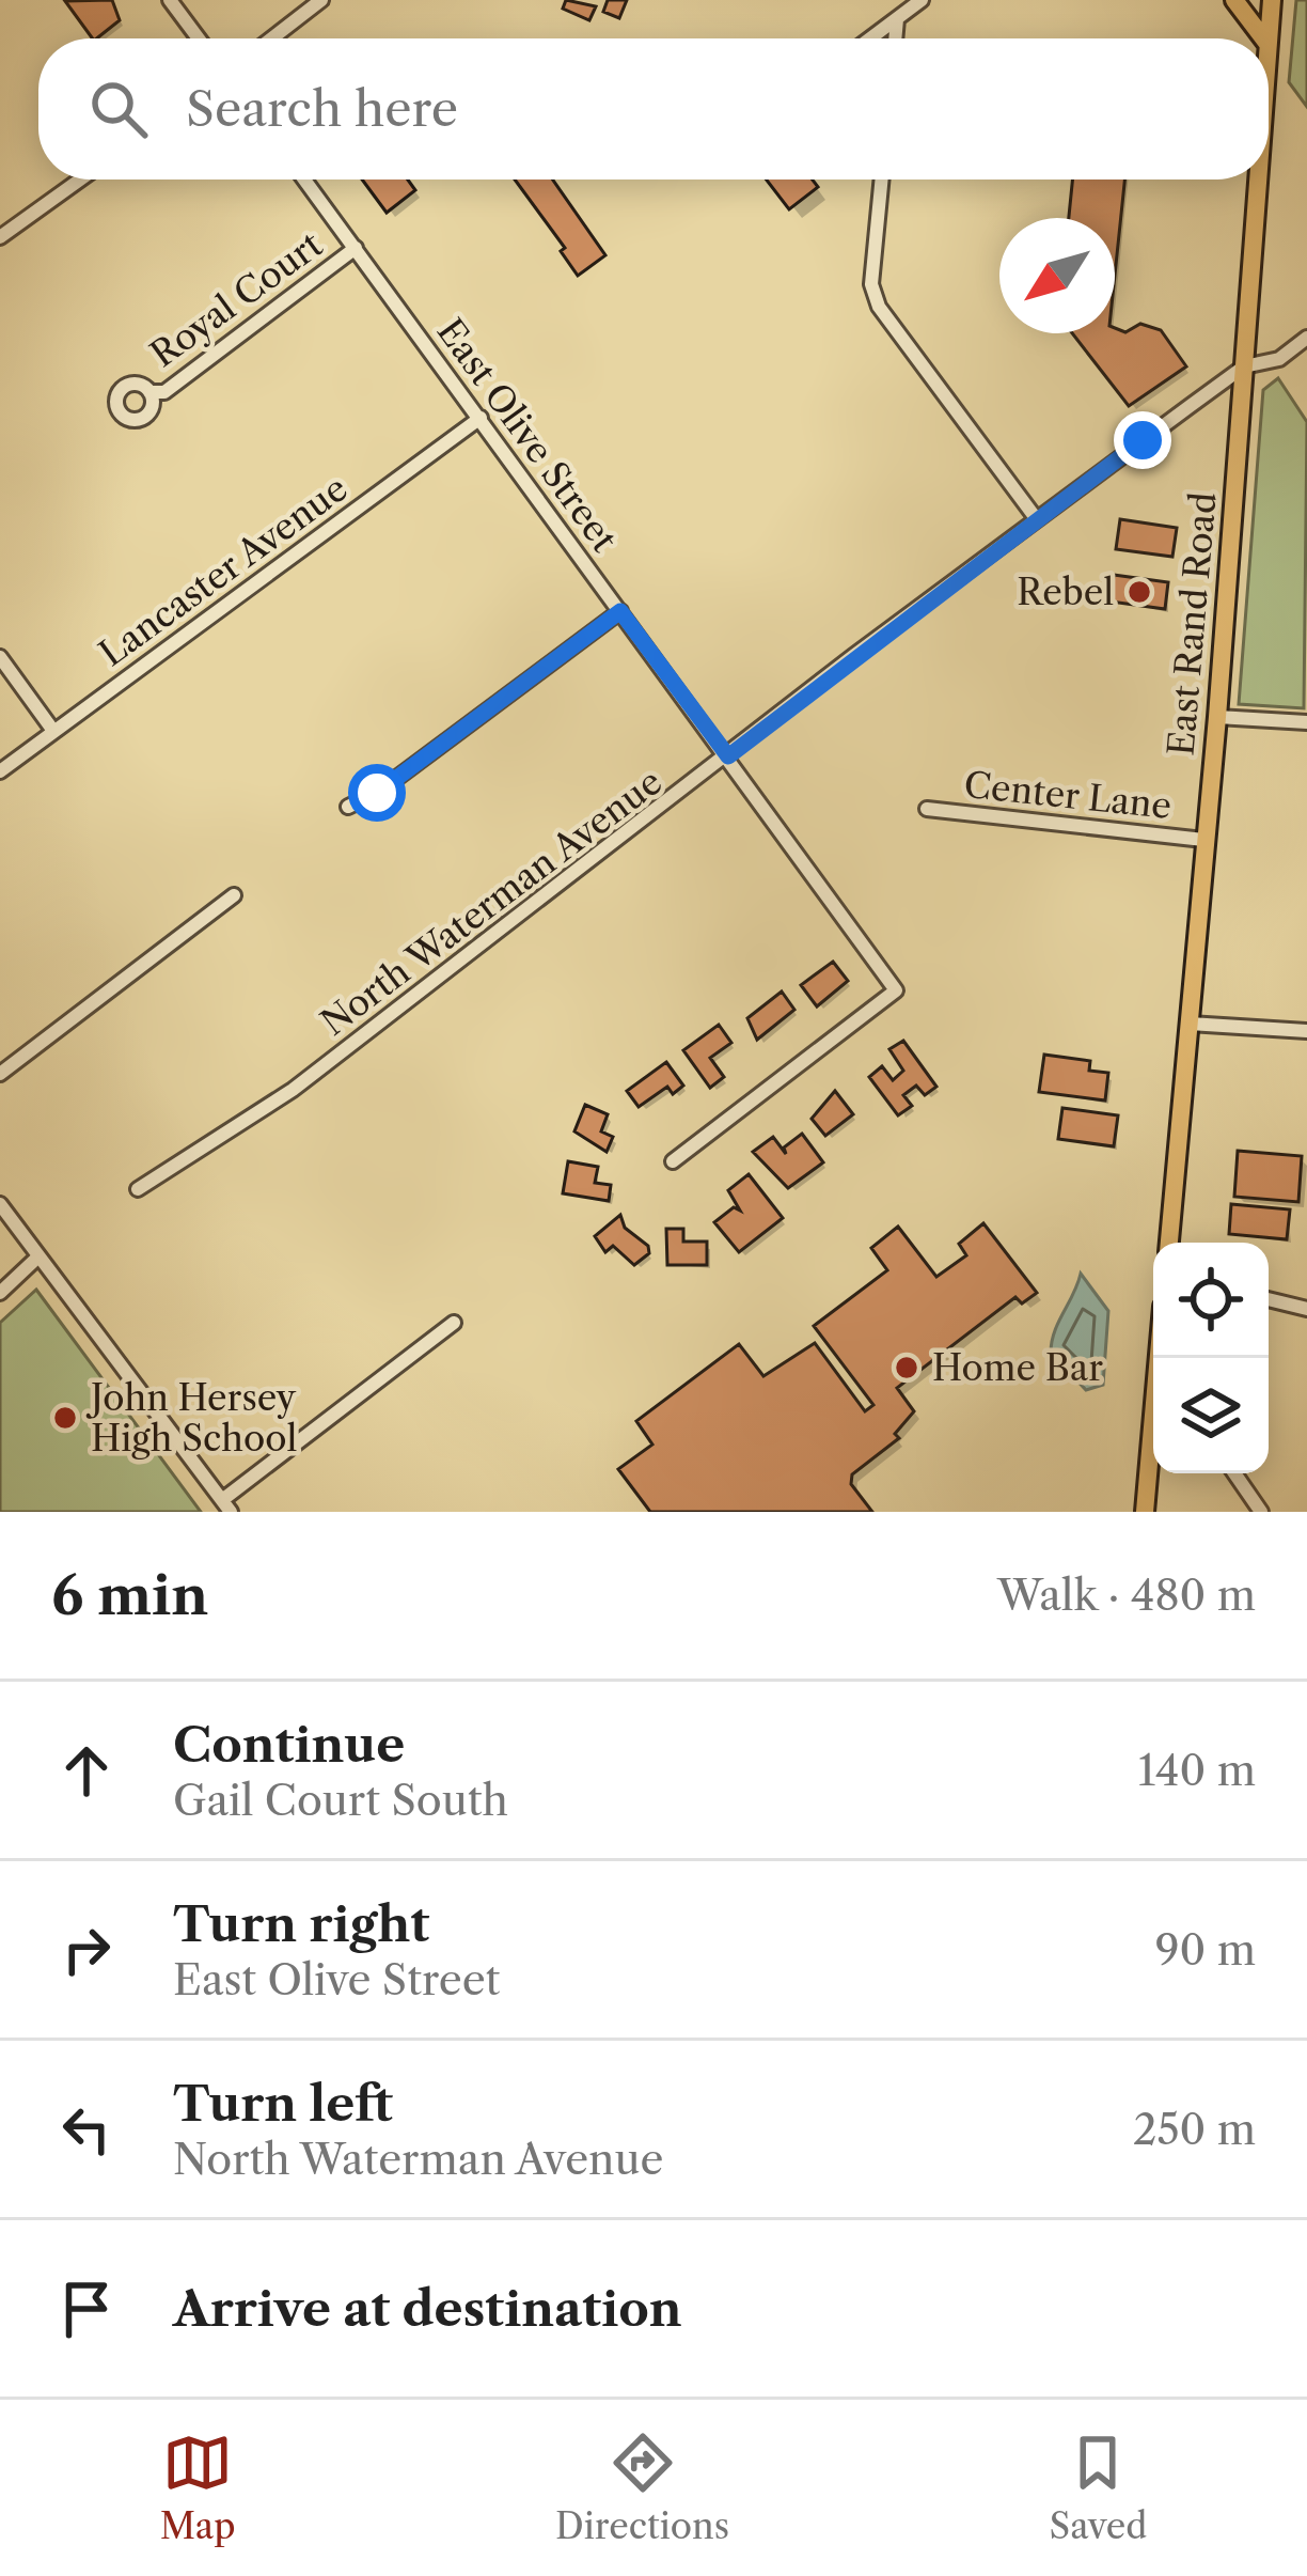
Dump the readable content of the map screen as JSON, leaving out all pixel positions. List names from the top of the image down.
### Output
{
  "streets": {
    "main road": ["East Rand Road"],
    "street": [
      "Royal Court",
      "East Olive Street",
      "Lancaster Avenue",
      "Center Lane",
      "North Waterman Avenue"
    ]
  },
  "crossings": [
    ["Royal Court", "East Olive Street"],
    ["East Olive Street", "Lancaster Avenue"],
    ["East Olive Street", "North Waterman Avenue"],
    ["East Rand Road", "Center Lane"],
    ["East Rand Road", "North Waterman Avenue"]
  ],
  "places": ["Rebel", "Home Bar", "John Hersey High School"],
  "north": "bottom left",
  "page": {
    "search": "Search here",
    "heading": ["6 min", "Walk · 480 m"],
    "list": [
      ["Continue", "Gail Court South", "140 m"],
      ["Turn right", "East Olive Street", "90 m"],
      ["Turn left", "North Waterman Avenue", "250 m"],
      "Arrive at destination"
    ],
    "nav": ["Map", "Directions", "Saved"]
  }
}
